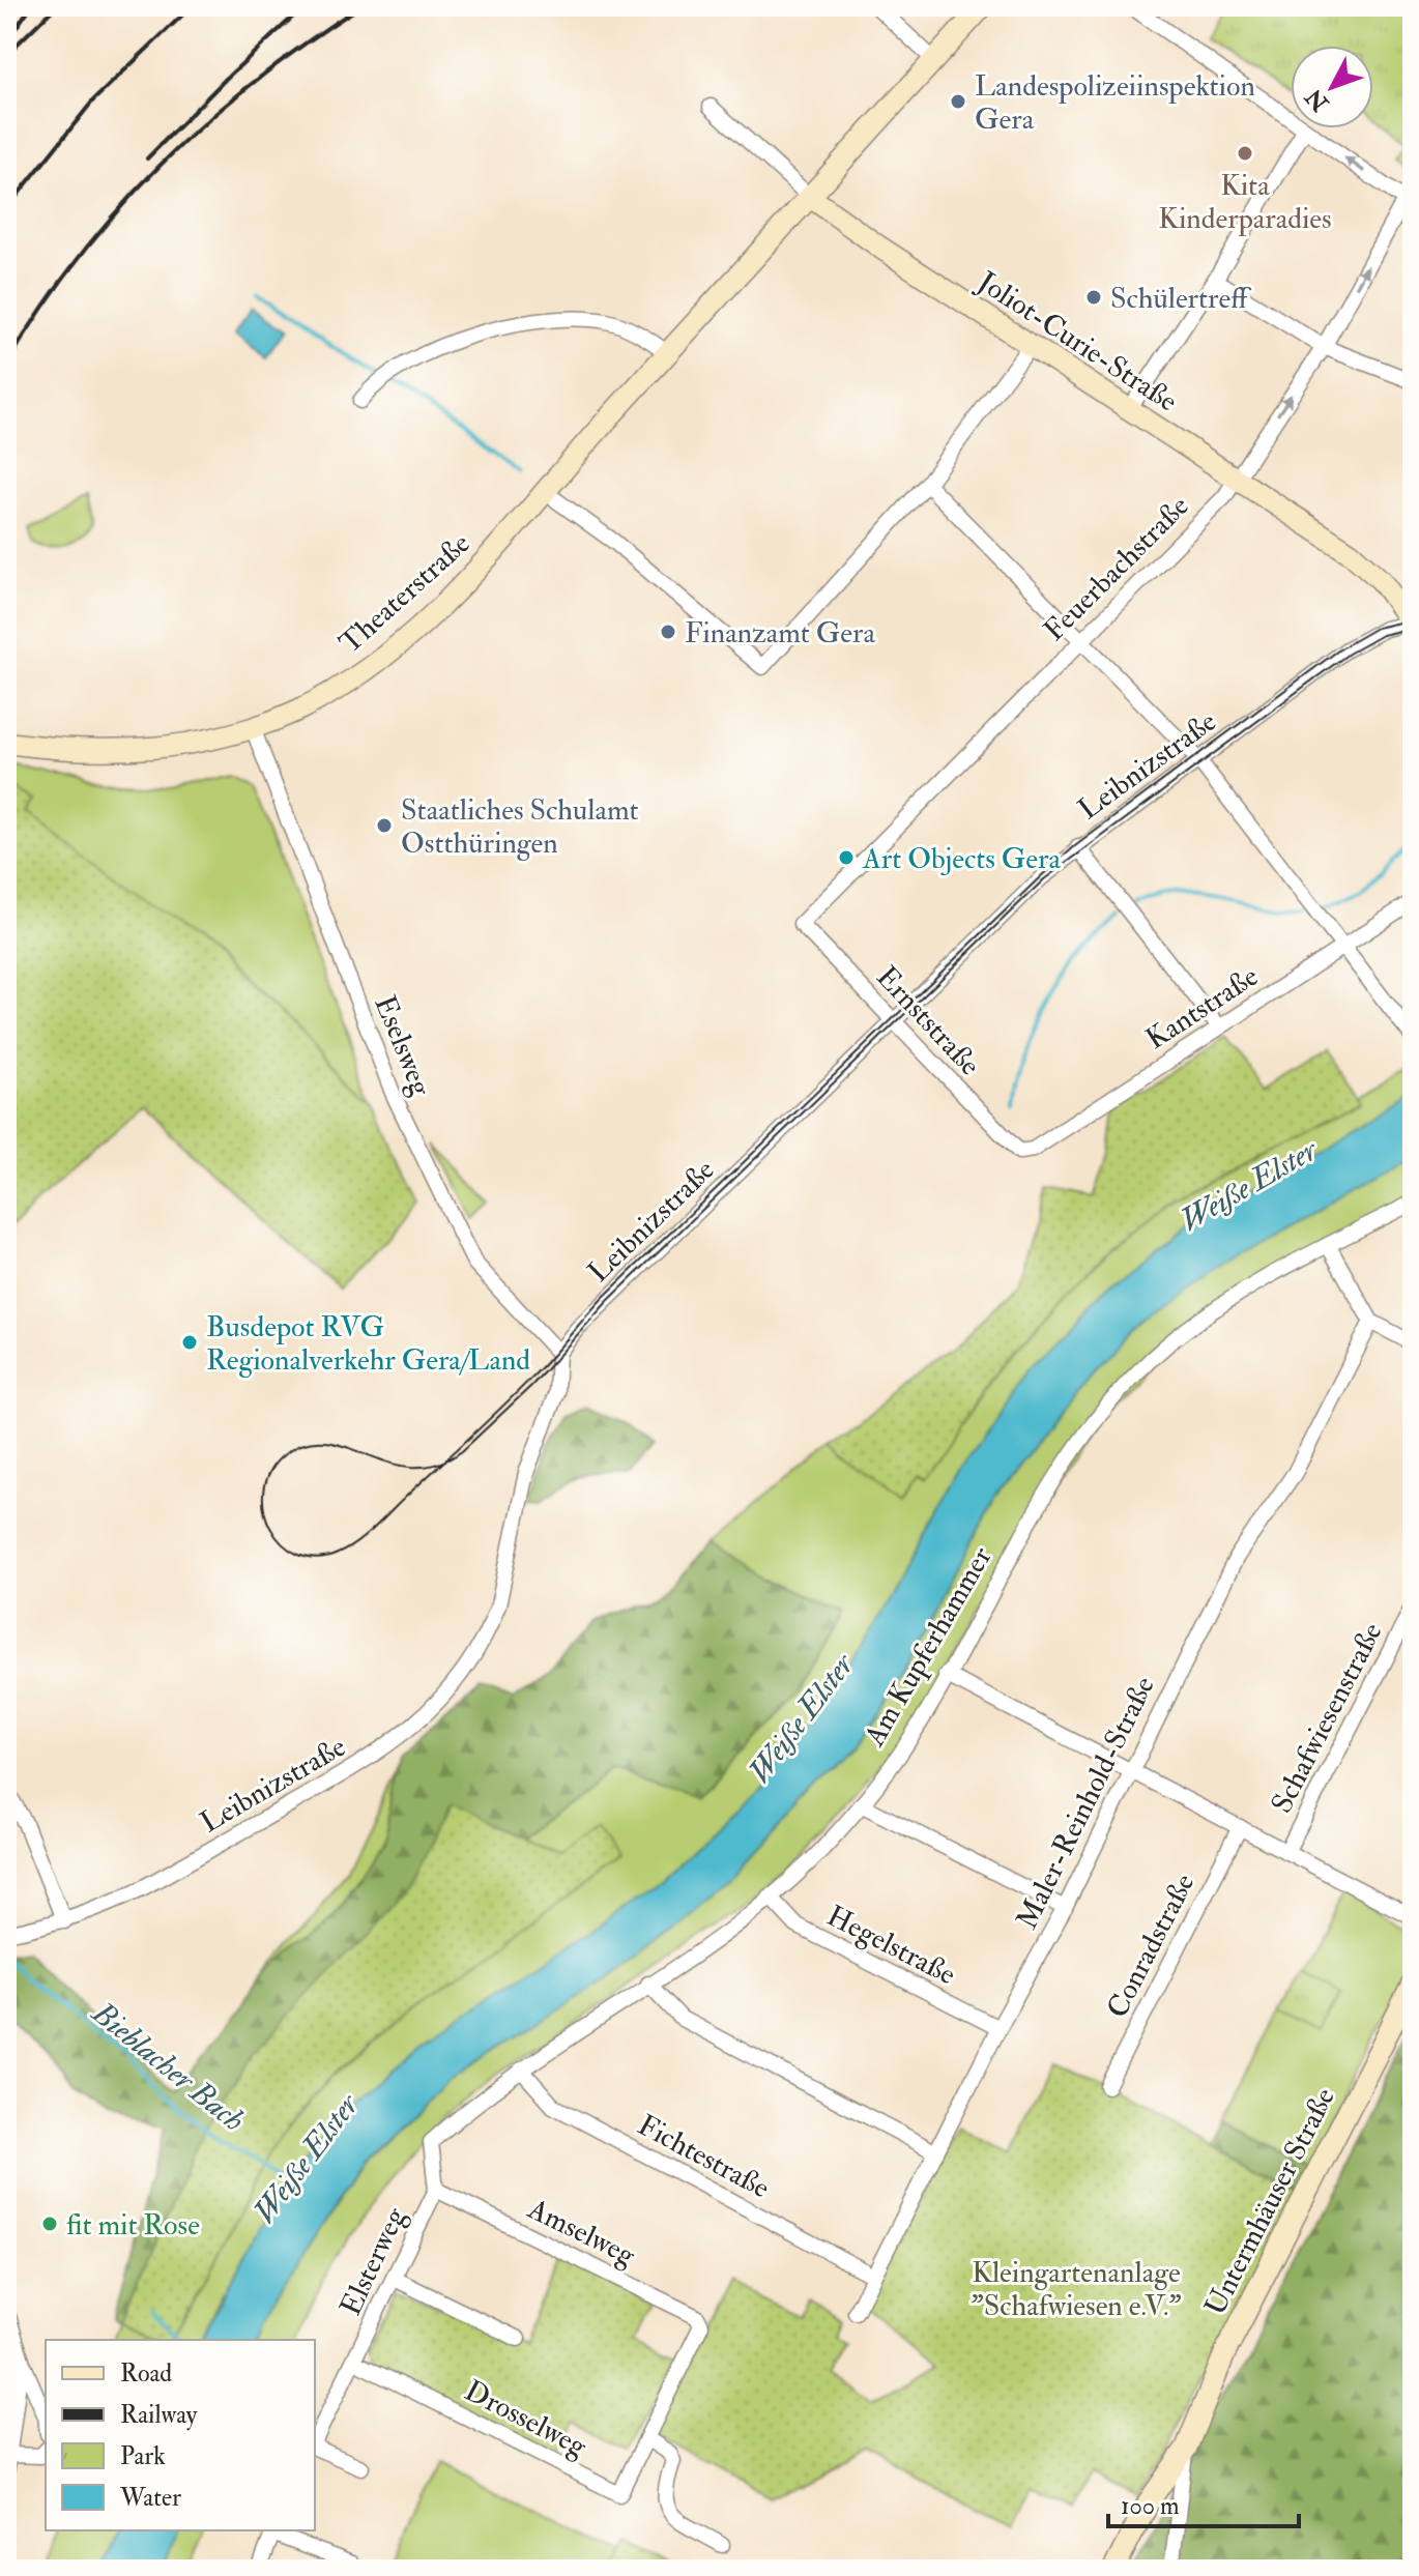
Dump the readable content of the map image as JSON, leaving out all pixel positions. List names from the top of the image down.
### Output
{
  "streets": {
    "main road": ["Joliot-Curie-Straße", "Theaterstraße", "Untermhäuser Straße"],
    "street": [
      "Feuerbachstraße",
      "Leibnizstraße",
      "Kantstraße",
      "Ernststraße",
      "Eselsweg",
      "Am Kupferhammer",
      "Schafwiesenstraße",
      "Maler-Reinhold-Straße",
      "Hegelstraße",
      "Conradstraße",
      "Fichtestraße",
      "Amselweg",
      "Elsterweg",
      "Drosselweg"
    ]
  },
  "crossings": [
    ["Joliot-Curie-Straße", "Feuerbachstraße"],
    ["Joliot-Curie-Straße", "Theaterstraße"],
    ["Joliot-Curie-Straße", "Leibnizstraße"],
    ["Feuerbachstraße", "Ernststraße"],
    ["Theaterstraße", "Eselsweg"],
    ["Leibnizstraße", "Ernststraße"],
    ["Leibnizstraße", "Eselsweg"],
    ["Kantstraße", "Ernststraße"],
    ["Am Kupferhammer", "Hegelstraße"],
    ["Am Kupferhammer", "Fichtestraße"],
    ["Am Kupferhammer", "Elsterweg"],
    ["Maler-Reinhold-Straße", "Hegelstraße"],
    ["Maler-Reinhold-Straße", "Fichtestraße"],
    ["Amselweg", "Elsterweg"],
    ["Amselweg", "Drosselweg"],
    ["Elsterweg", "Drosselweg"]
  ],
  "water": ["Weiße Elster", "Bieblacher Bach"],
  "parks": ["Kleingartenanlage \"Schafwiesen e.V.\""],
  "places": [
    "Landespolizeiinspektion Gera",
    "Kita Kinderparadies",
    "Schülertreff",
    "Finanzamt Gera",
    "Staatliches Schulamt Ostthüringen",
    "Art Objects Gera",
    "Busdepot RVG Regionalverkehr Gera/Land",
    "fit mit Rose"
  ],
  "legend": [
    "Road",
    "Railway",
    "Park",
    "Water"
  ],
  "scale_bar": "100 m",
  "north": "bottom left"
}
